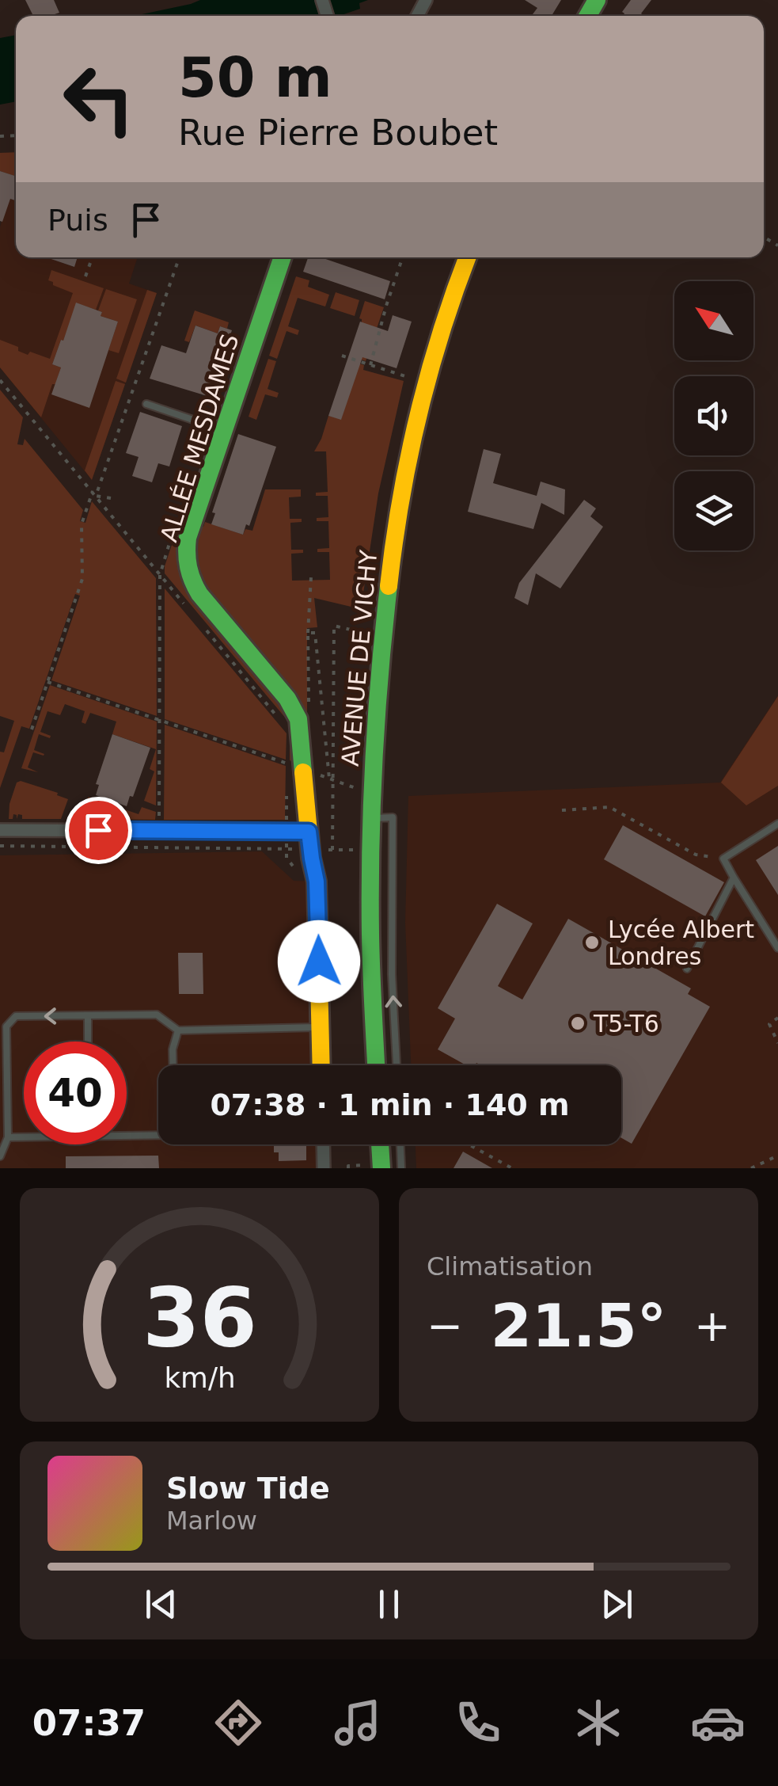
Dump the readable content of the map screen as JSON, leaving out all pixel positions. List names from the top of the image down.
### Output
{
  "streets": {
    "main road": ["ALLÉE MESDAMES", "AVENUE DE VICHY"]
  },
  "places": ["Lycée Albert Londres", "T5-T6"],
  "north": "top left",
  "page": {
    "turn": ["50 m", "Rue Pierre Boubet"],
    "then": "Puis",
    "limit": "40",
    "trip": "07:38 · 1 min · 140 m",
    "tile": "Climatisation",
    "heat": ["−", "21.5°", "+"],
    "song": ["Slow Tide", "Marlow"],
    "tabs": "07:37",
    "gauge": ["36", "km/h"]
  }
}
